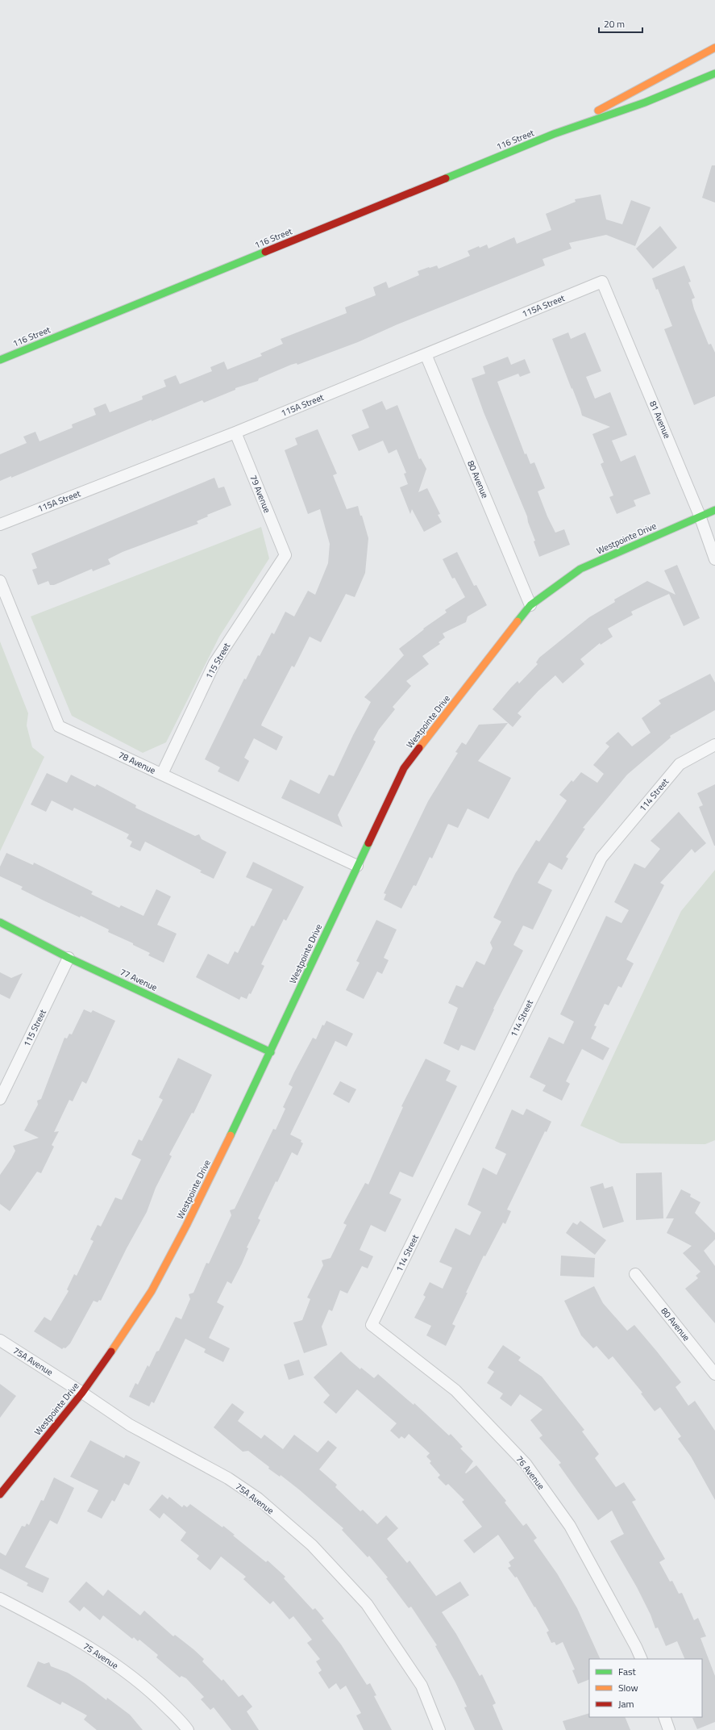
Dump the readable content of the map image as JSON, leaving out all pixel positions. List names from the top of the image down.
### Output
{
  "streets": {
    "street": [
      "116 Street",
      "115A Street",
      "81 Avenue",
      "80 Avenue",
      "79 Avenue",
      "Westpointe Drive",
      "115 Street",
      "78 Avenue",
      "114 Street",
      "77 Avenue",
      "75A Avenue",
      "76 Avenue",
      "75 Avenue"
    ]
  },
  "crossings": [
    ["115A Street", "81 Avenue"],
    ["115A Street", "80 Avenue"],
    ["115A Street", "79 Avenue"],
    ["81 Avenue", "Westpointe Drive"],
    ["80 Avenue", "Westpointe Drive"],
    ["79 Avenue", "115 Street"],
    ["Westpointe Drive", "78 Avenue"],
    ["Westpointe Drive", "77 Avenue"],
    ["Westpointe Drive", "75A Avenue"],
    ["115 Street", "78 Avenue"],
    ["115 Street", "77 Avenue"],
    ["114 Street", "76 Avenue"]
  ],
  "legend": ["Fast", "Slow", "Jam"],
  "scale_bar": "20 m"
}
